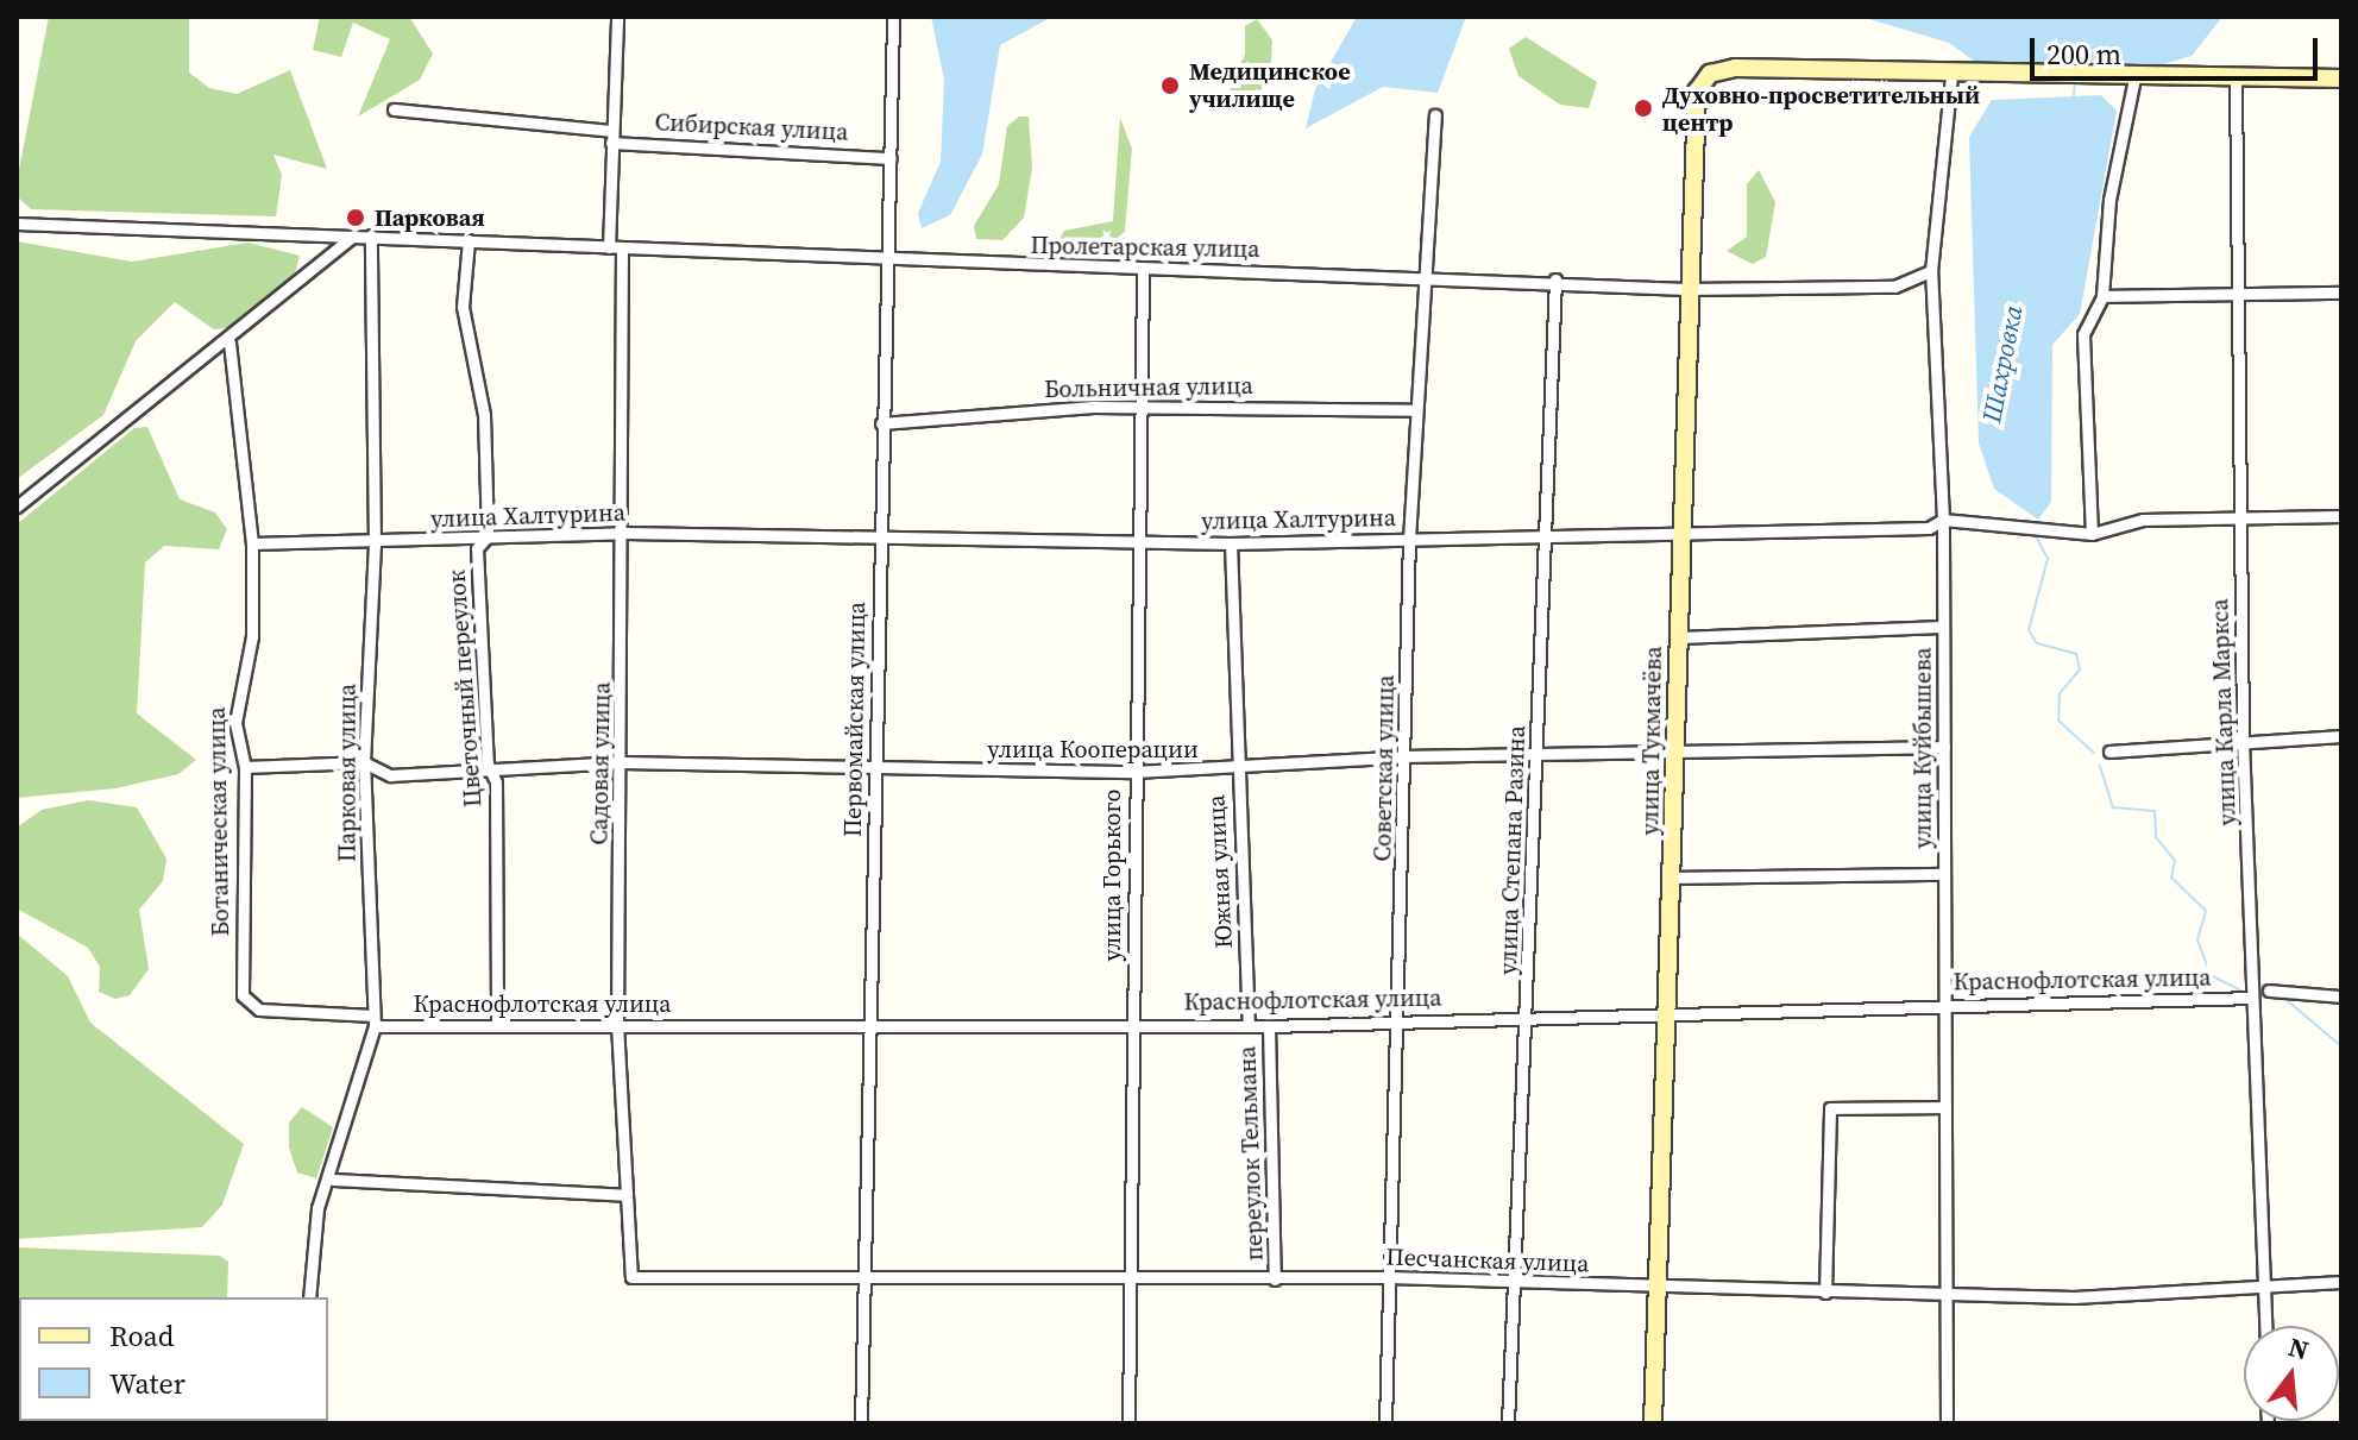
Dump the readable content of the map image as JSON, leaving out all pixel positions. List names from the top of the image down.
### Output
{
  "streets": {
    "street": [
      "Сибирская улица",
      "Пролетарская улица",
      "Больничная улица",
      "улица Халтурина",
      "Цветочный переулок",
      "улица Карла Маркса",
      "Первомайская улица",
      "улица Тукмачёва",
      "улица Куйбышева",
      "улица Кооперации",
      "Садовая улица",
      "Советская улица",
      "Парковая улица",
      "Ботаническая улица",
      "улица Степана Разина",
      "Южная улица",
      "улица Горького",
      "Краснофлотская улица",
      "переулок Тельмана",
      "Песчанская улица"
    ]
  },
  "crossings": [
    ["Сибирская улица", "Первомайская улица"],
    ["Пролетарская улица", "Цветочный переулок"],
    ["Пролетарская улица", "Первомайская улица"],
    ["Пролетарская улица", "улица Тукмачёва"],
    ["Пролетарская улица", "улица Куйбышева"],
    ["Пролетарская улица", "Садовая улица"],
    ["Пролетарская улица", "Советская улица"],
    ["Пролетарская улица", "Парковая улица"],
    ["Пролетарская улица", "улица Степана Разина"],
    ["Пролетарская улица", "улица Горького"],
    ["Больничная улица", "Первомайская улица"],
    ["Больничная улица", "Советская улица"],
    ["Больничная улица", "улица Горького"],
    ["улица Халтурина", "Цветочный переулок"],
    ["улица Халтурина", "улица Карла Маркса"],
    ["улица Халтурина", "Первомайская улица"],
    ["улица Халтурина", "улица Тукмачёва"],
    ["улица Халтурина", "улица Куйбышева"],
    ["улица Халтурина", "Садовая улица"],
    ["улица Халтурина", "Советская улица"],
    ["улица Халтурина", "Парковая улица"],
    ["улица Халтурина", "Ботаническая улица"],
    ["улица Халтурина", "улица Степана Разина"],
    ["улица Халтурина", "Южная улица"],
    ["улица Халтурина", "улица Горького"],
    ["Цветочный переулок", "улица Кооперации"],
    ["Цветочный переулок", "Краснофлотская улица"],
    ["улица Карла Маркса", "Краснофлотская улица"],
    ["улица Карла Маркса", "Песчанская улица"],
    ["Первомайская улица", "улица Кооперации"],
    ["Первомайская улица", "Краснофлотская улица"],
    ["Первомайская улица", "Песчанская улица"],
    ["улица Тукмачёва", "улица Куйбышева"],
    ["улица Тукмачёва", "улица Кооперации"],
    ["улица Тукмачёва", "Краснофлотская улица"],
    ["улица Тукмачёва", "Песчанская улица"],
    ["улица Куйбышева", "улица Кооперации"],
    ["улица Куйбышева", "Краснофлотская улица"],
    ["улица Куйбышева", "Песчанская улица"],
    ["улица Кооперации", "Садовая улица"],
    ["улица Кооперации", "Советская улица"],
    ["улица Кооперации", "Парковая улица"],
    ["улица Кооперации", "Ботаническая улица"],
    ["улица Кооперации", "улица Степана Разина"],
    ["улица Кооперации", "Южная улица"],
    ["улица Кооперации", "улица Горького"],
    ["Садовая улица", "Краснофлотская улица"],
    ["Садовая улица", "Песчанская улица"],
    ["Советская улица", "Краснофлотская улица"],
    ["Советская улица", "Песчанская улица"],
    ["Парковая улица", "Ботаническая улица"],
    ["Парковая улица", "Краснофлотская улица"],
    ["Ботаническая улица", "Краснофлотская улица"],
    ["улица Степана Разина", "Краснофлотская улица"],
    ["улица Степана Разина", "Песчанская улица"],
    ["Южная улица", "Краснофлотская улица"],
    ["улица Горького", "Краснофлотская улица"],
    ["улица Горького", "Песчанская улица"],
    ["Краснофлотская улица", "переулок Тельмана"],
    ["переулок Тельмана", "Песчанская улица"]
  ],
  "water": ["Шахровка"],
  "places": ["Медицинское училище", "Духовно-просветительный центр", "Парковая"],
  "legend": ["Road", "Water"],
  "scale_bar": "200 m",
  "north": "top"
}
